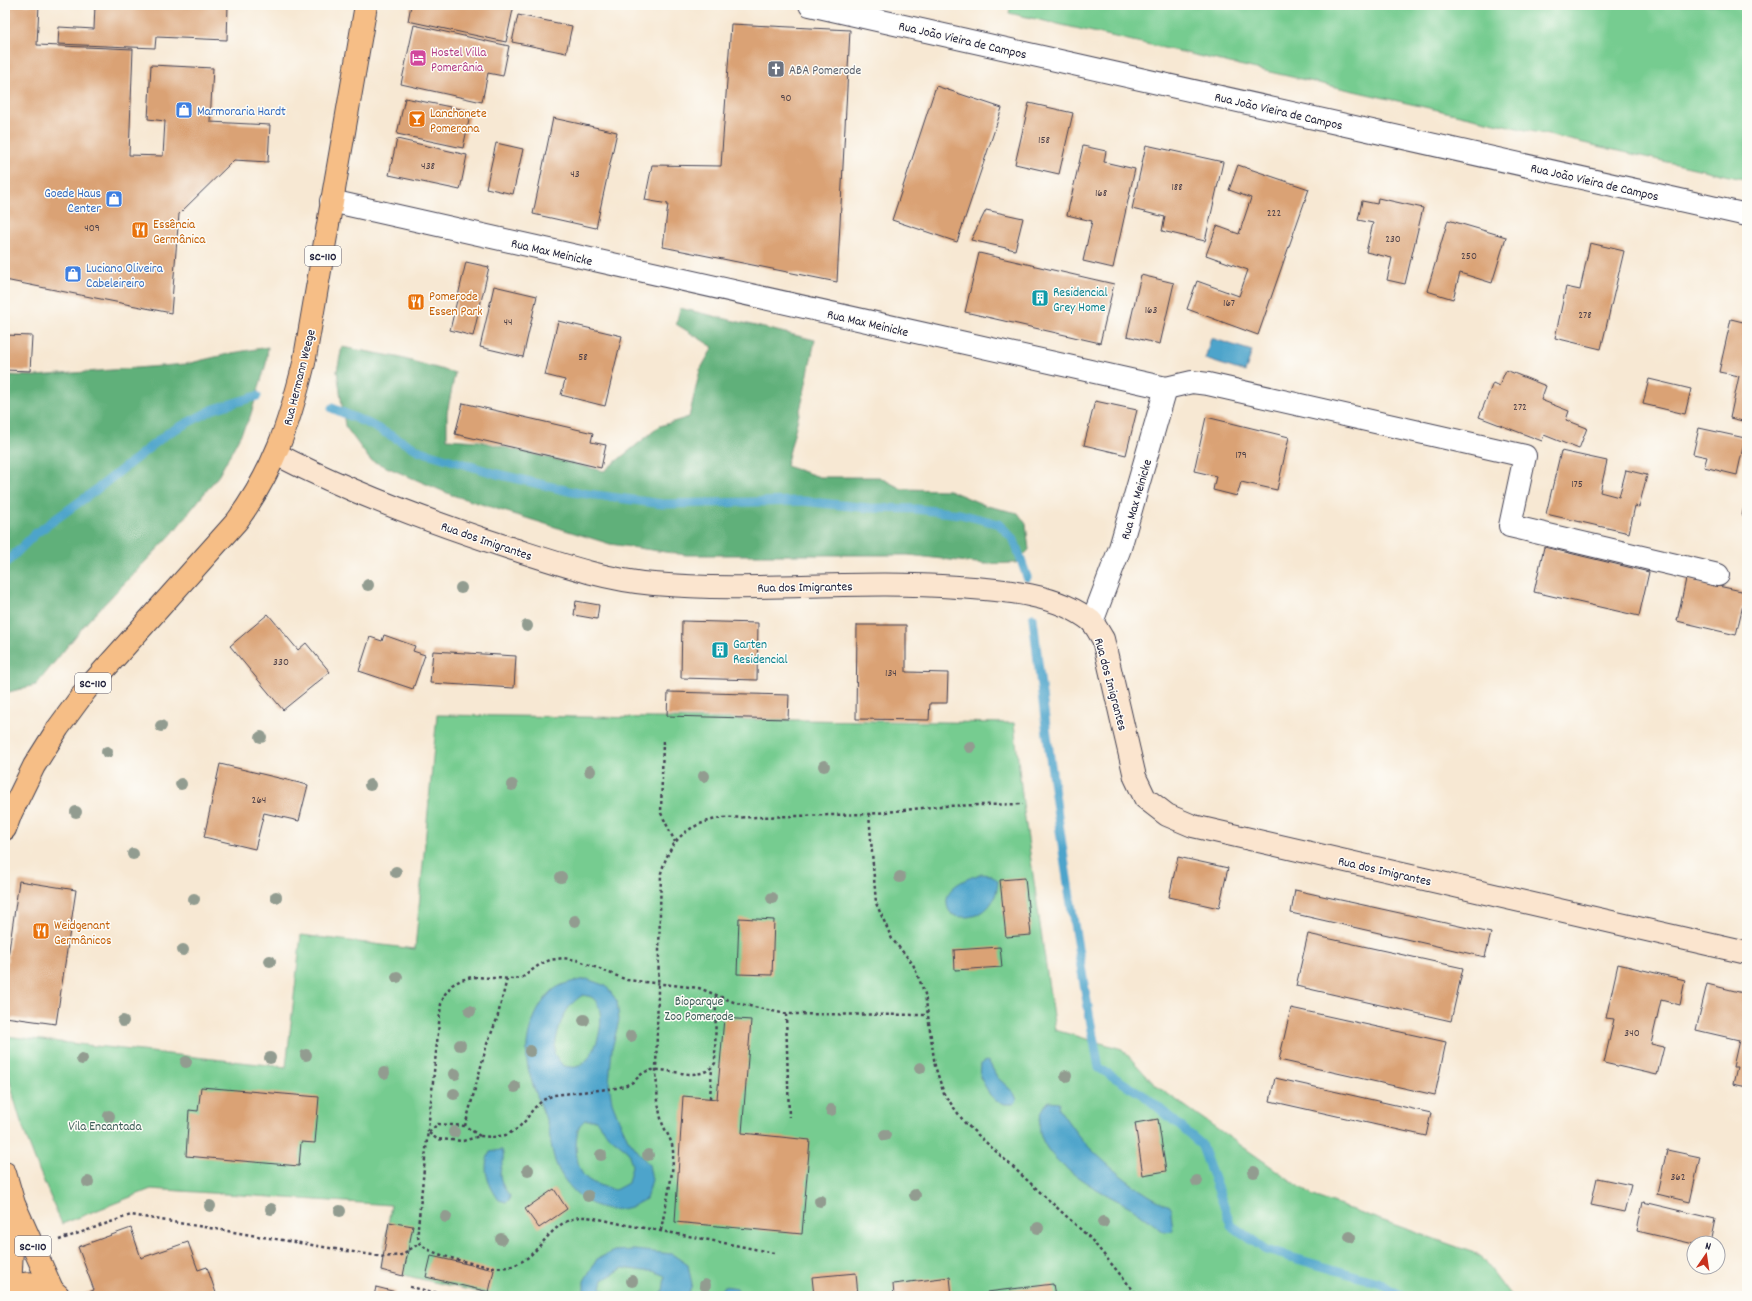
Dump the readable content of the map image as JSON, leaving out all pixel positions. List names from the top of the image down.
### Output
{
  "streets": {
    "main road": ["SC-110", "Rua Hermann Weege"],
    "street": ["Rua João Vieira de Campos", "Rua Max Meinicke", "Rua dos Imigrantes"]
  },
  "crossings": [
    ["Rua Max Meinicke", "Rua Hermann Weege"],
    ["Rua Max Meinicke", "Rua dos Imigrantes"],
    ["Rua Hermann Weege", "Rua dos Imigrantes"]
  ],
  "parks": ["Bioparque Zoo Pomerode", "Vila Encantada"],
  "places": {
    "hotel": ["Hostel Villa Pomerânia"],
    "church": ["ABA Pomerode"],
    "shop": ["Marmoraria Hardt", "Goede Haus Center", "Luciano Oliveira Cabeleireiro"],
    "bar": ["Lanchonete Pomerana"],
    "restaurant": ["Essência Germânica", "Pomerode Essen Park", "Weidgenant Germânicos"],
    "building": ["Residencial Grey Home", "Garten Residencial"]
  },
  "house_numbers": [
    "90",
    "158",
    "438",
    "43",
    "188",
    "168",
    "222",
    "409",
    "230",
    "250",
    "167",
    "163",
    "278",
    "44",
    "58",
    "272",
    "179",
    "175",
    "330",
    "134",
    "264",
    "340",
    "362"
  ],
  "north": "top"
}
